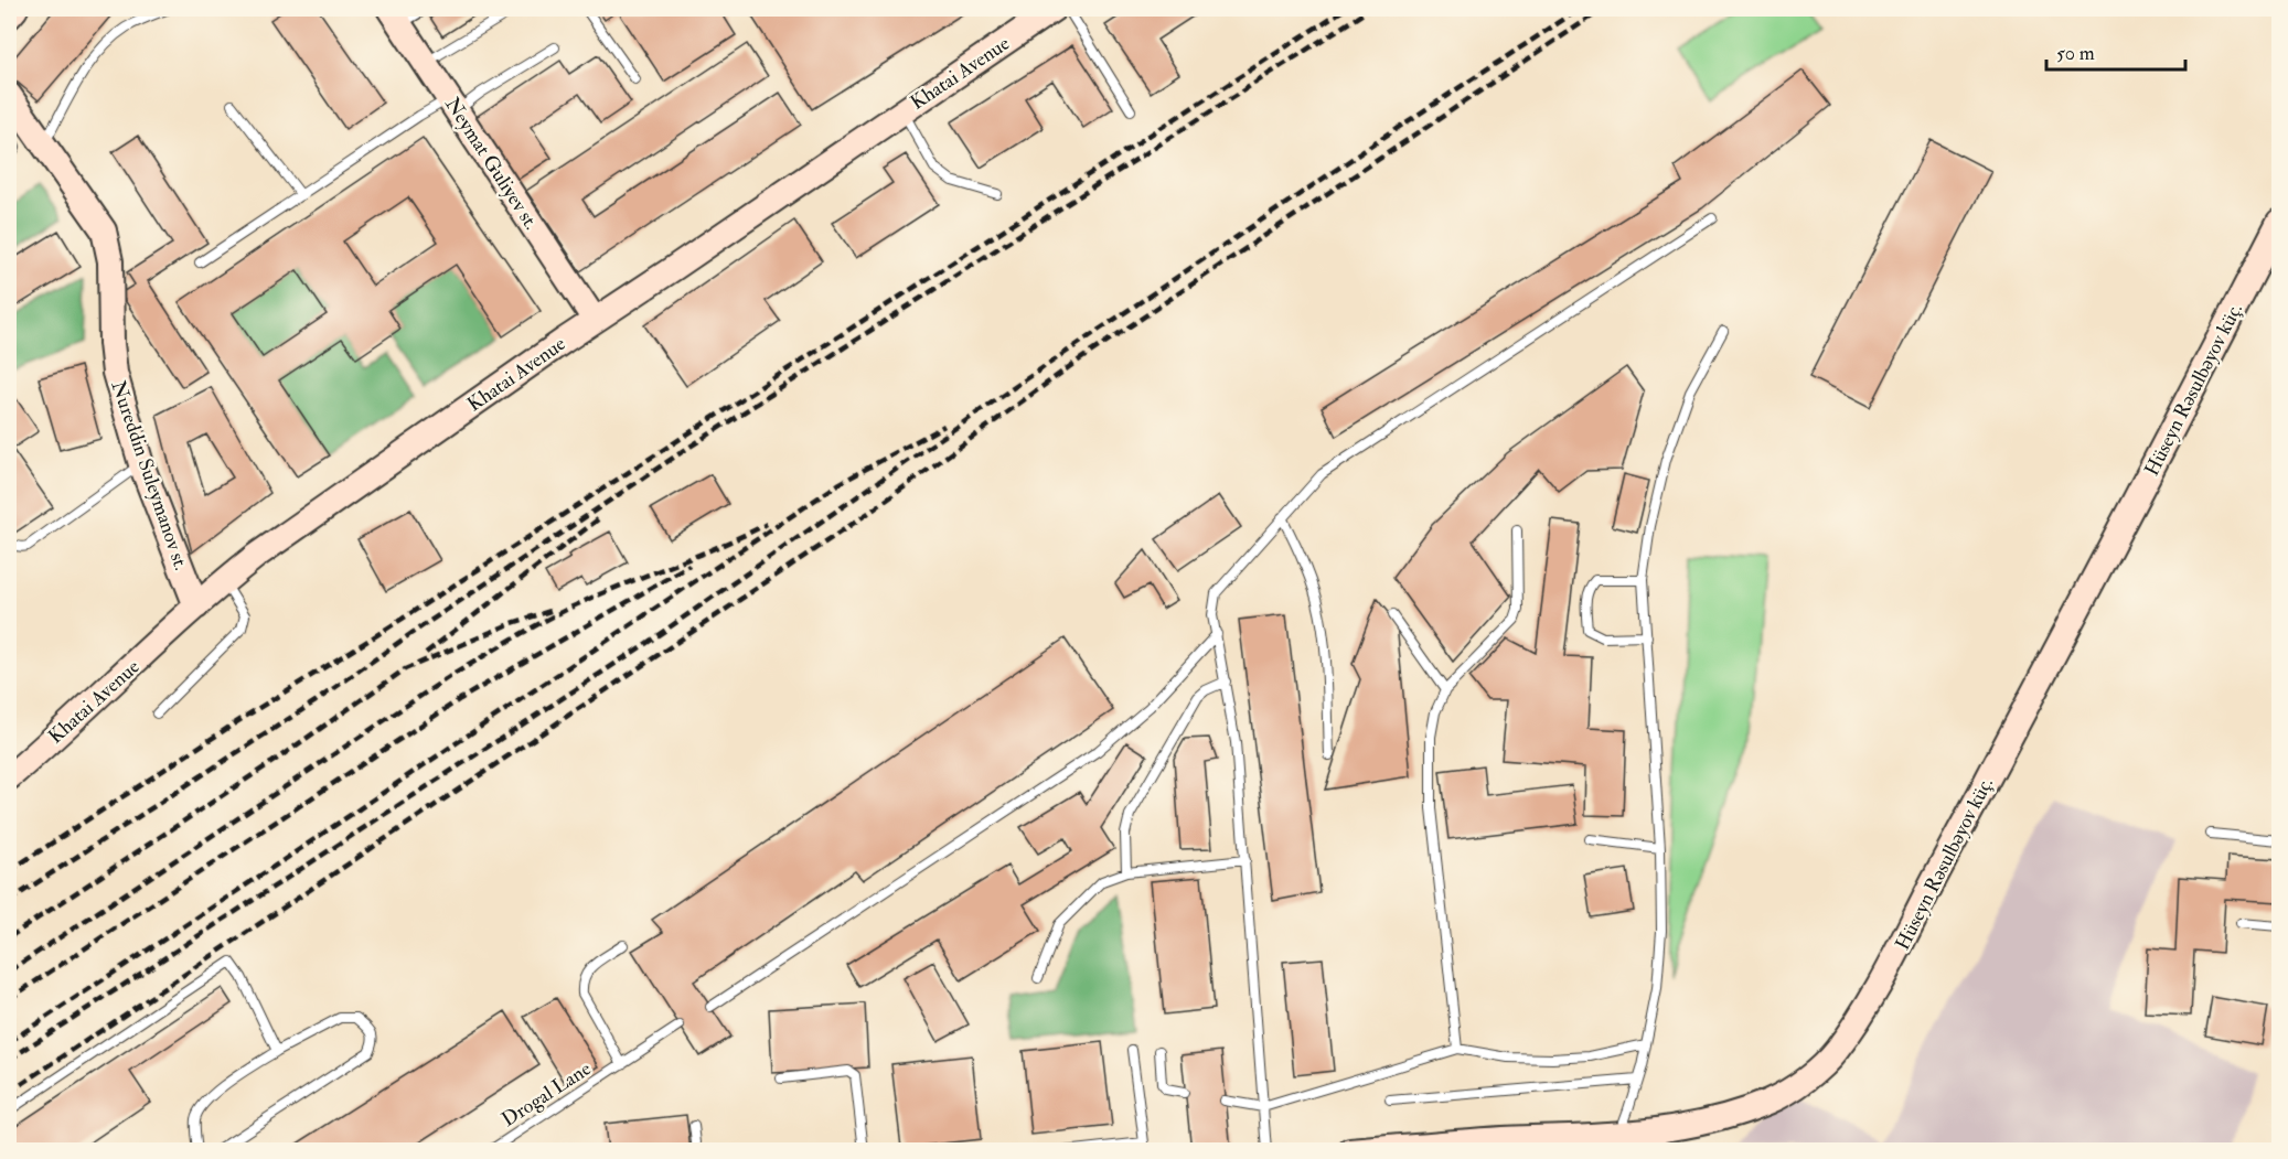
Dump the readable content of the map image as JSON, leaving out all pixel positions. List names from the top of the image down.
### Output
{
  "streets": {
    "street": [
      "Khatai Avenue",
      "Neymat Guliyev st.",
      "Hüseyn Rəsulbəyov küç.",
      "Nureddin Suleymanov st."
    ],
    "lane": ["Drogal Lane"]
  },
  "crossings": [
    ["Khatai Avenue", "Neymat Guliyev st."],
    ["Khatai Avenue", "Nureddin Suleymanov st."]
  ],
  "scale_bar": "50 m"
}
